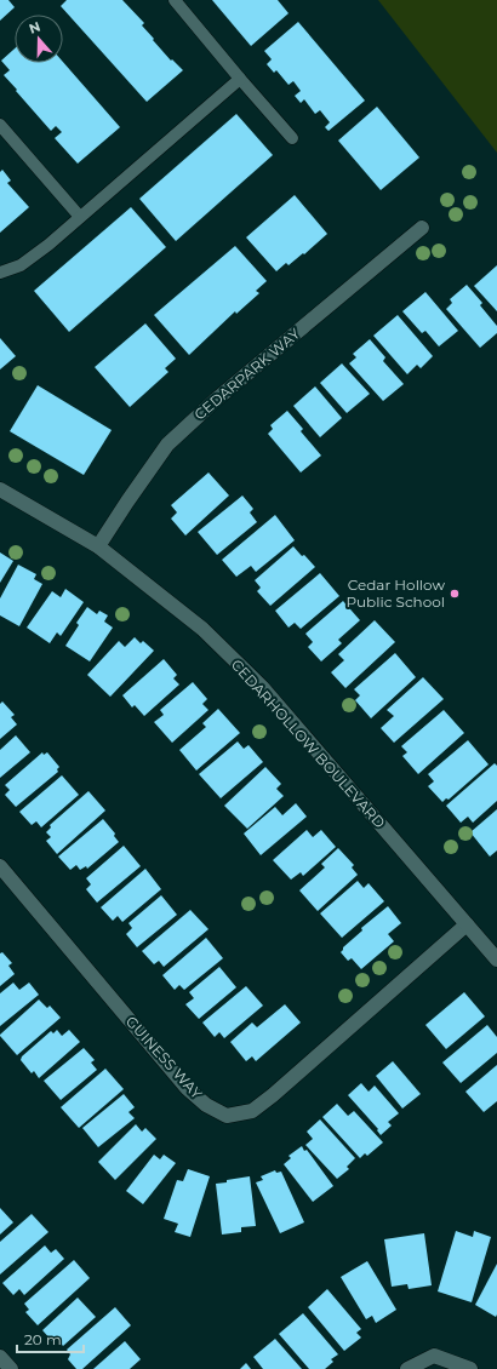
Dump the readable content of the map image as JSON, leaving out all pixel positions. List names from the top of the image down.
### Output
{
  "streets": {
    "street": ["CEDARPARK WAY", "CEDARHOLLOW BOULEVARD", "GUINESS WAY"]
  },
  "crossings": [
    ["CEDARPARK WAY", "CEDARHOLLOW BOULEVARD"],
    ["CEDARHOLLOW BOULEVARD", "GUINESS WAY"]
  ],
  "places": ["Cedar Hollow Public School"],
  "scale_bar": "20 m",
  "north": "top"
}
